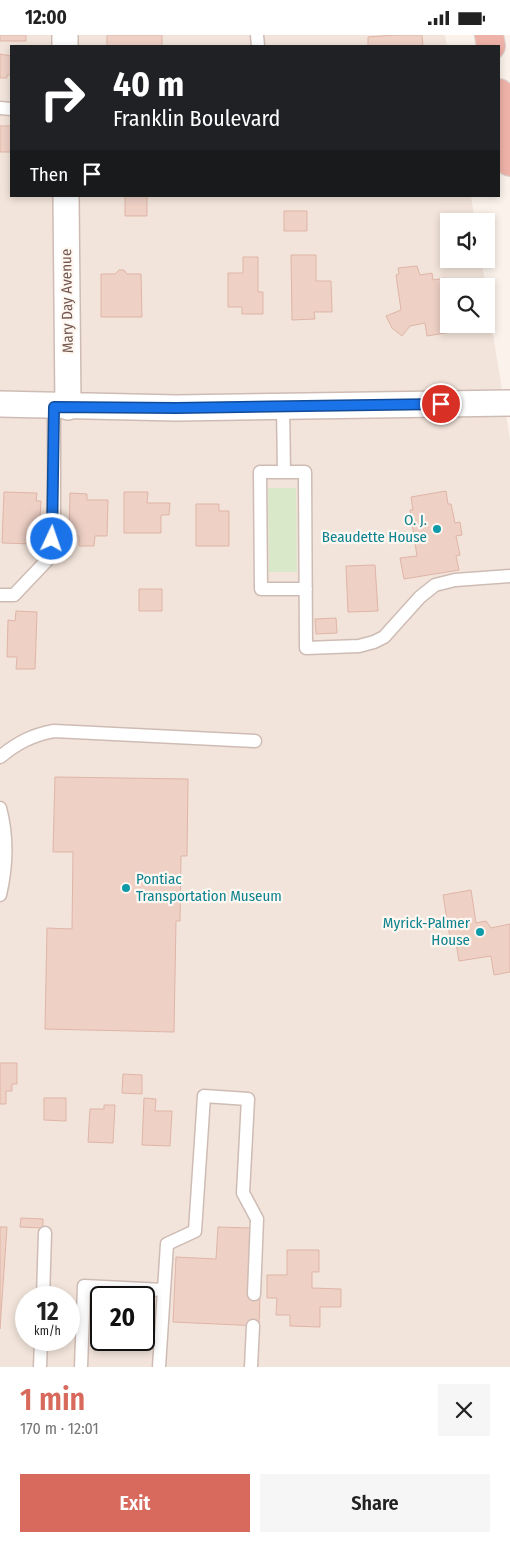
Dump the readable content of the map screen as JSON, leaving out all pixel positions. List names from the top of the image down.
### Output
{
  "streets": {
    "street": ["Mary Day Avenue"]
  },
  "places": ["O. J. Beaudette House", "Pontiac Transportation Museum", "Myrick-Palmer House"],
  "page": {
    "status": "12:00",
    "turn": ["40 m", "Franklin Boulevard"],
    "then": "Then",
    "speed": "12 km/h",
    "limit": "20",
    "heading": ["1 min", "170 m · 12:01"],
    "buttons": ["Exit", "Share"]
  }
}
